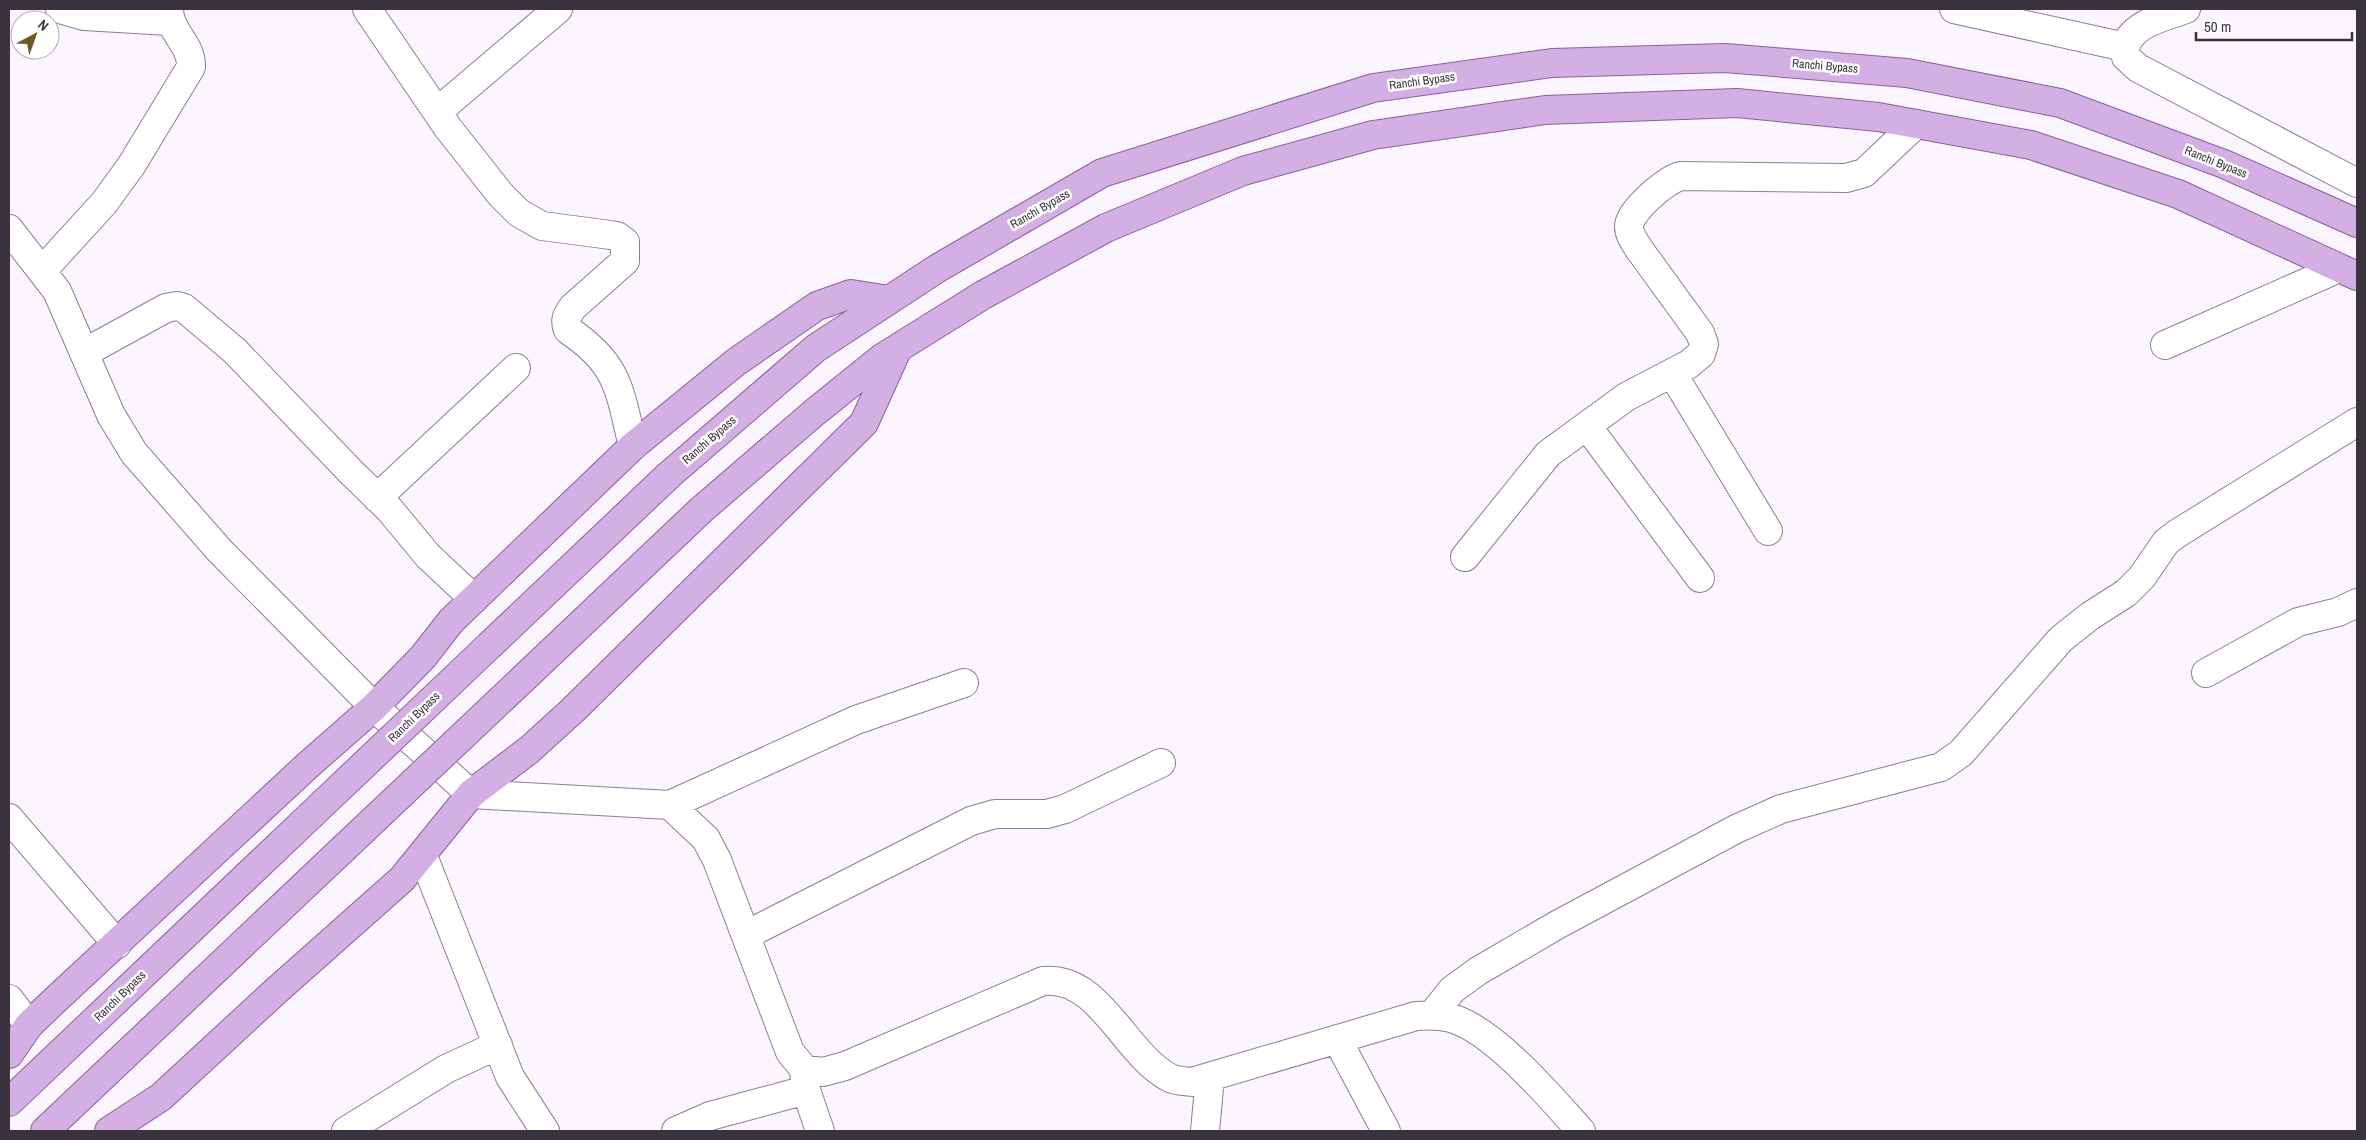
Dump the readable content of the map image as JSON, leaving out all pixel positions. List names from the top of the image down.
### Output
{
  "streets": {
    "main road": ["Ranchi Bypass"]
  },
  "scale_bar": "50 m",
  "north": "top right"
}
